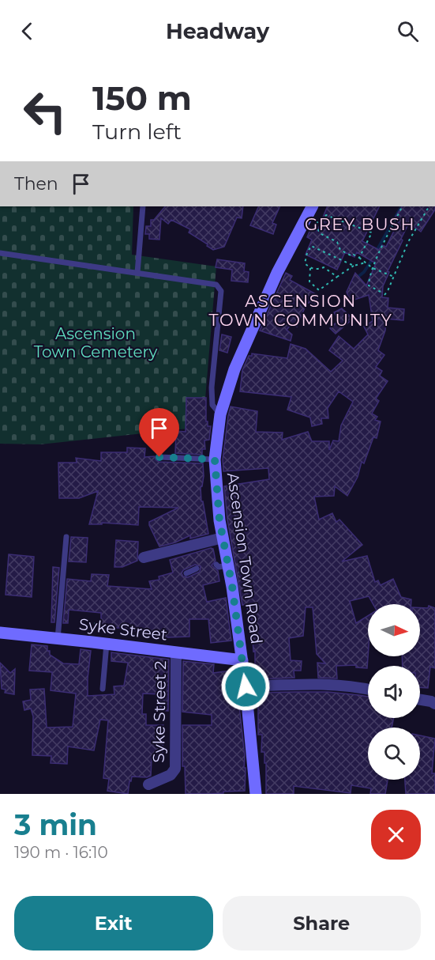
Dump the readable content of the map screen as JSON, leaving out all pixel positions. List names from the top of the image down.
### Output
{
  "streets": {
    "main road": ["Ascension Town Road", "Syke Street"],
    "street": ["Syke Street 2"]
  },
  "crossings": [
    ["Ascension Town Road", "Syke Street"],
    ["Syke Street", "Syke Street 2"]
  ],
  "districts": ["GREY BUSH", "ASCENSION TOWN COMMUNITY"],
  "parks": ["Ascension Town Cemetery"],
  "north": "right",
  "page": {
    "header": "Headway",
    "turn": ["150 m", "Turn left"],
    "then": "Then",
    "heading": ["3 min", "190 m · 16:10"],
    "buttons": ["Exit", "Share"]
  }
}
